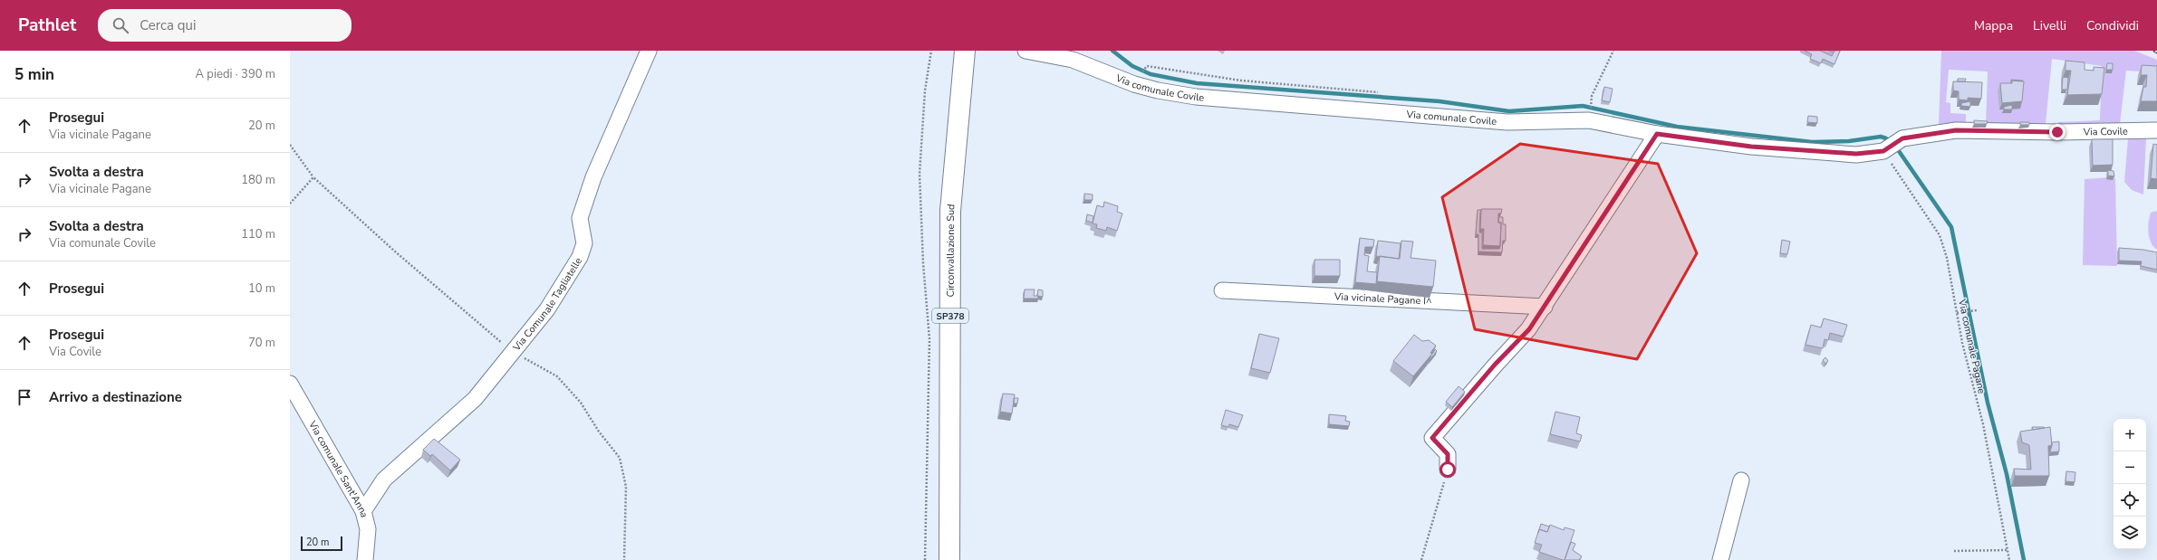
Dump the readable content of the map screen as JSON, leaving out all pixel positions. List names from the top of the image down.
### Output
{
  "streets": {
    "main road": ["Circonvallazione Sud", "SP378"],
    "street": [
      "Via comunale Covile",
      "Via Covile",
      "Via vicinale Pagane I^",
      "Via Comunale Tagliatelle",
      "Via comunale Sant'Anna"
    ],
    "path": ["Via comunale Pagane"]
  },
  "crossings": [
    ["Via comunale Covile", "Via Covile"],
    ["Via comunale Covile", "Via comunale Pagane"],
    ["Via Covile", "Via comunale Pagane"],
    ["Via Comunale Tagliatelle", "Via comunale Sant'Anna"]
  ],
  "scale_bar": "20 m",
  "page": {
    "header": "Pathlet",
    "search": "Cerca qui",
    "nav": ["Mappa", "Livelli", "Condividi"],
    "heading": ["5 min", "A piedi · 390 m"],
    "list": [
      ["Prosegui", "Via vicinale Pagane", "20 m"],
      ["Svolta a destra", "Via vicinale Pagane", "180 m"],
      ["Svolta a destra", "Via comunale Covile", "110 m"],
      ["Prosegui", "10 m"],
      ["Prosegui", "Via Covile", "70 m"],
      "Arrivo a destinazione"
    ],
    "map_buttons": ["+", "−"],
    "scale": "20 m"
  }
}
